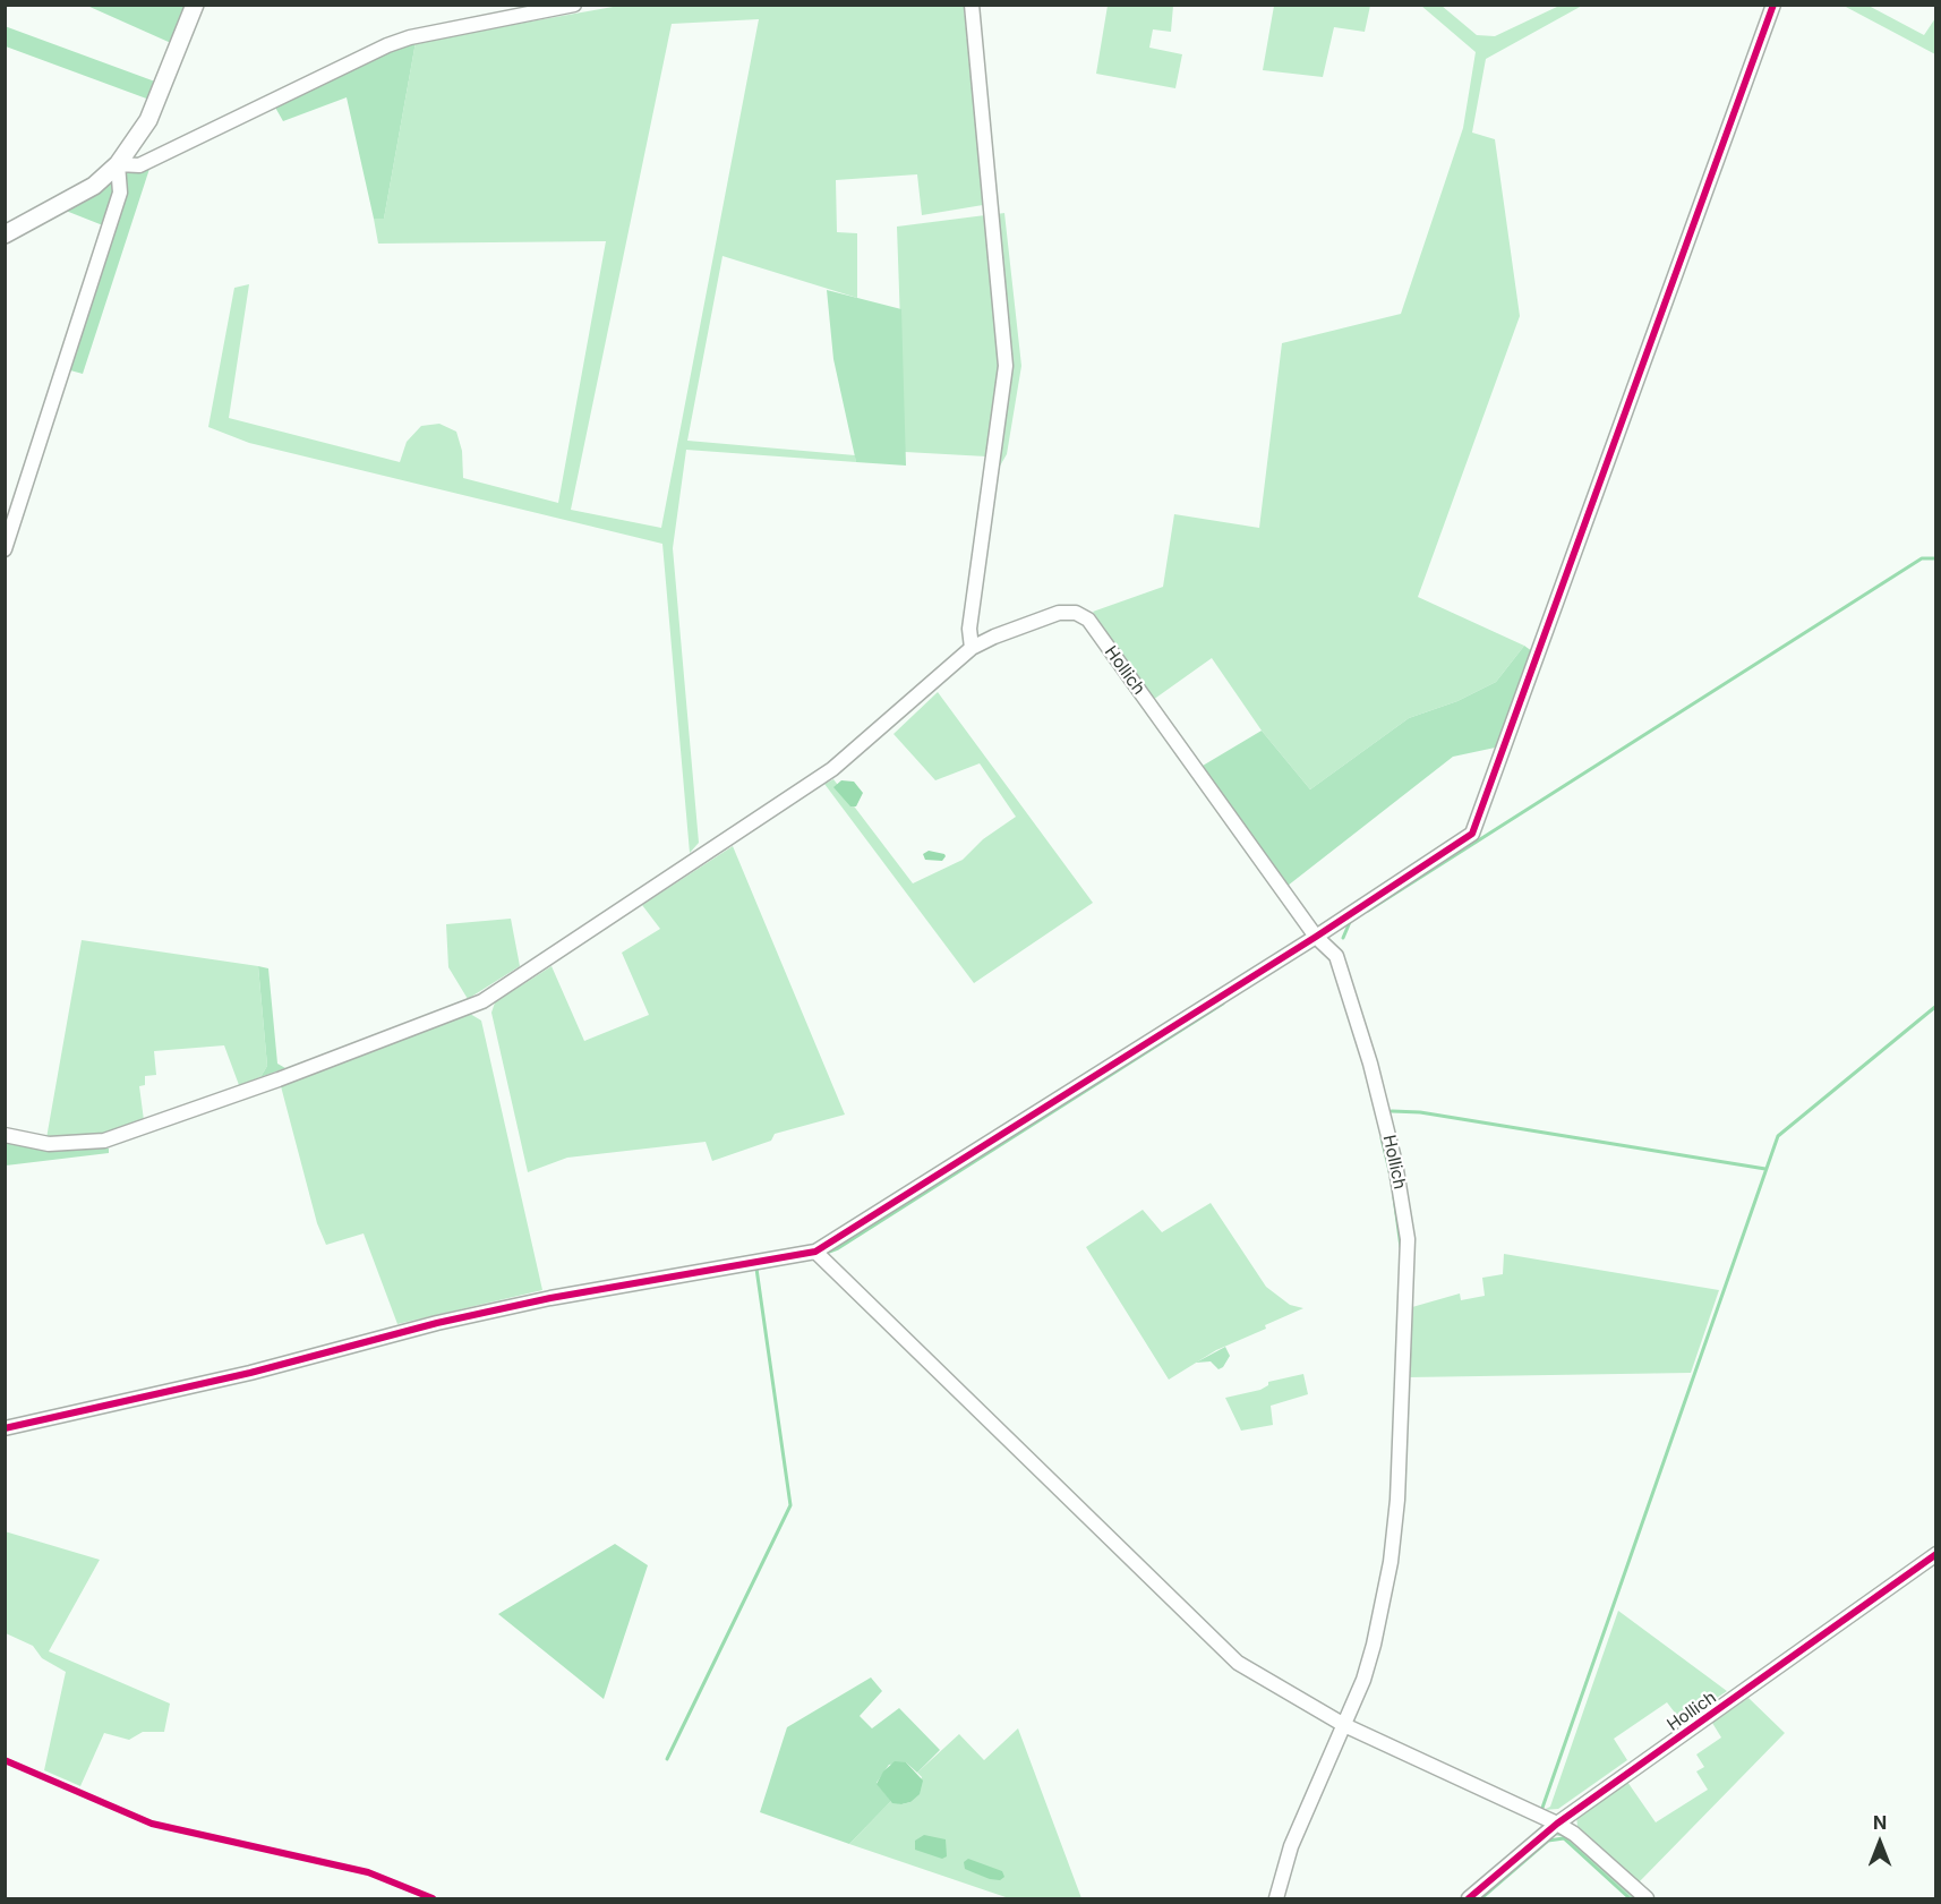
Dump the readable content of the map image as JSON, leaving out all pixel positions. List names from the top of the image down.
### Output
{
  "streets": {
    "street": ["Hollich"]
  },
  "north": "top"
}
